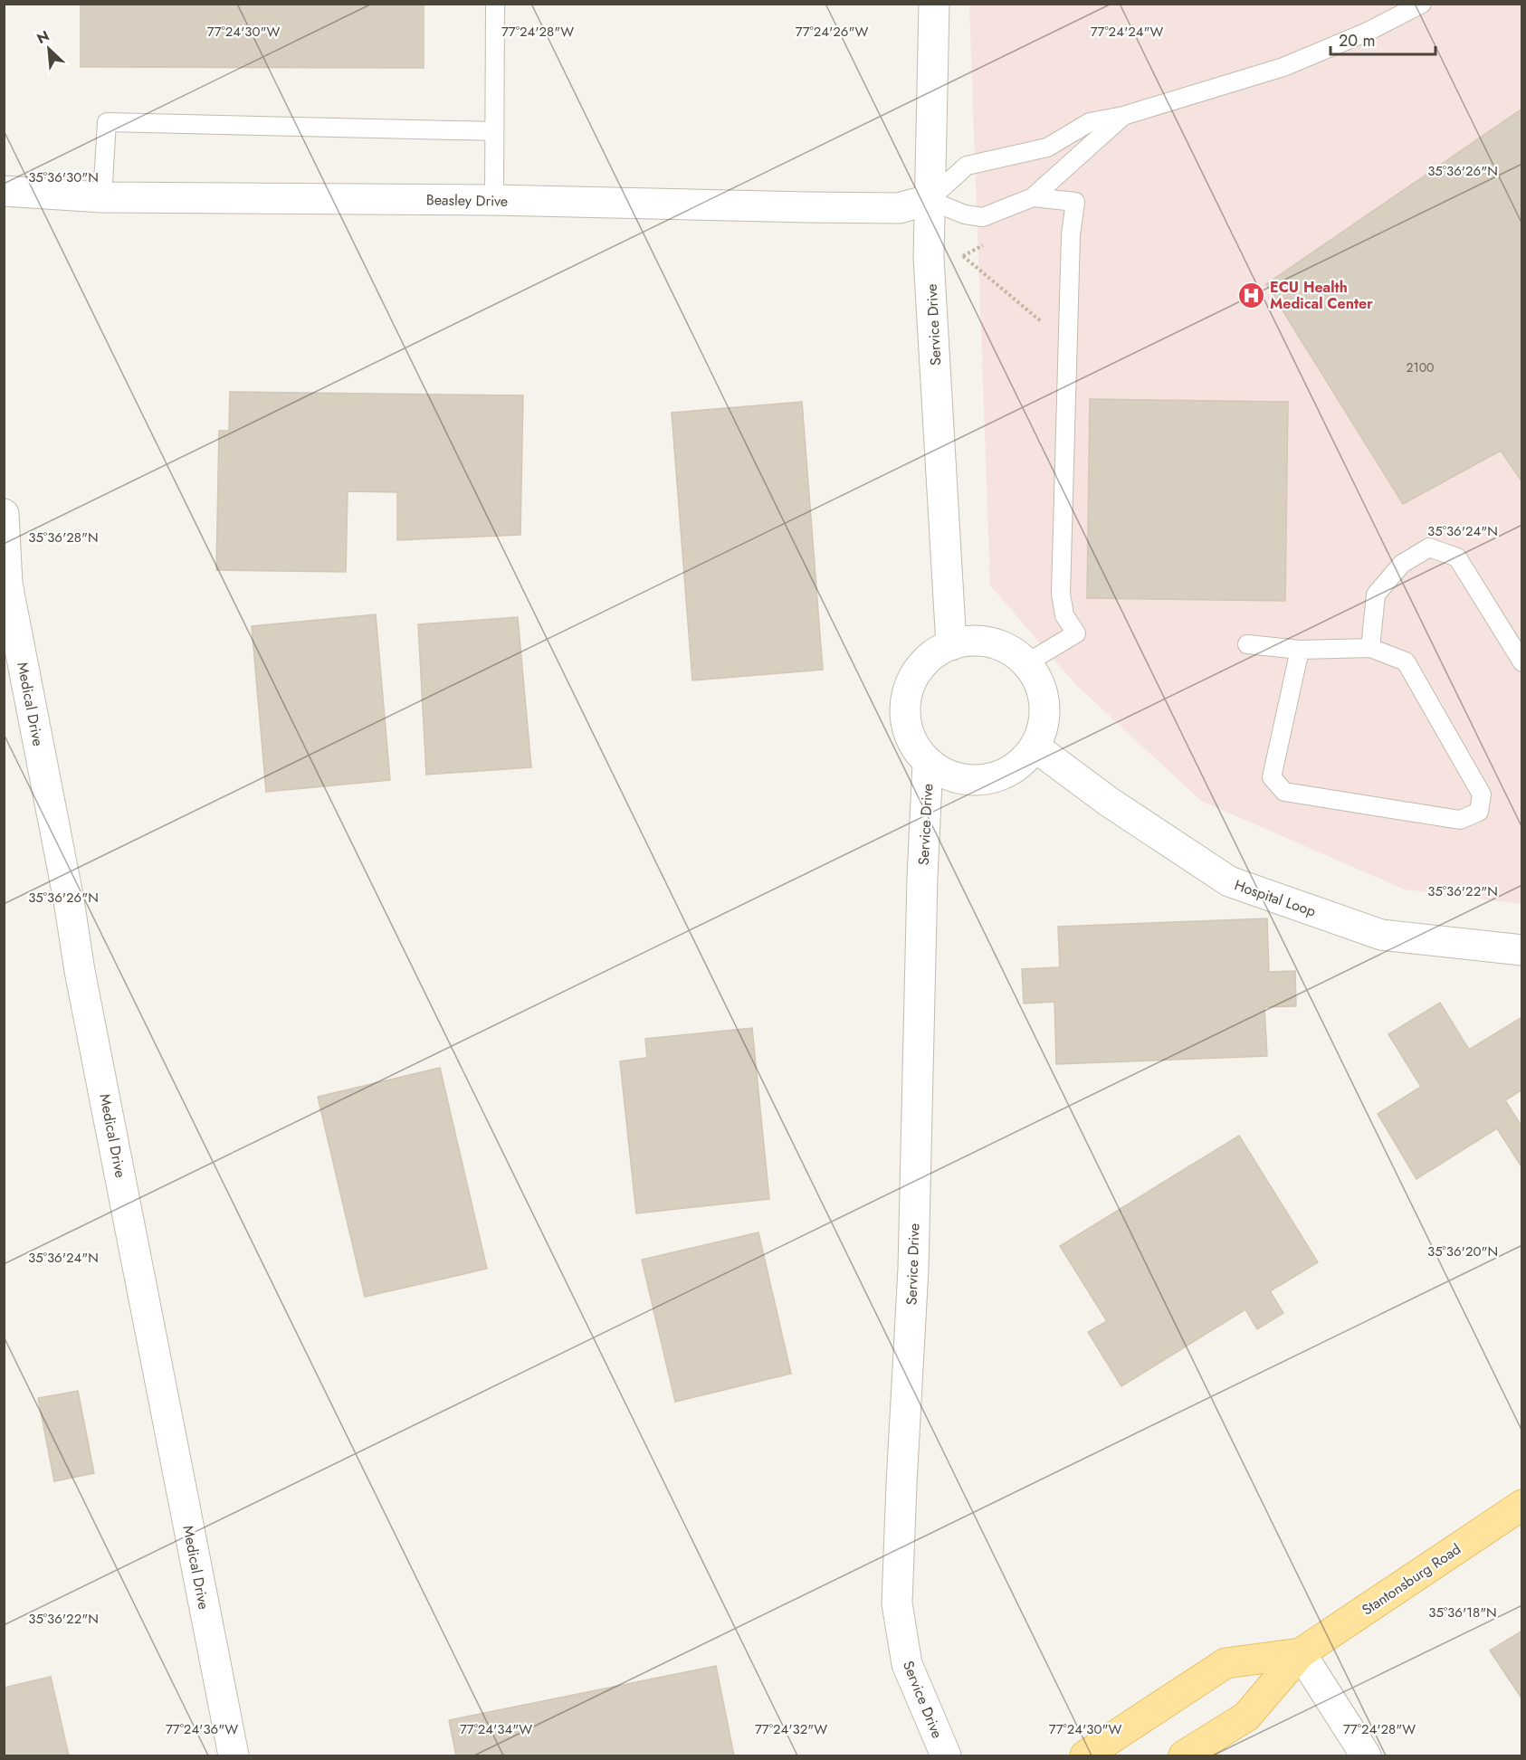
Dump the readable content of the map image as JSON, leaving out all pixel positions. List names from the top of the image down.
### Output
{
  "streets": {
    "main road": ["Stantonsburg Road"],
    "street": [
      "Beasley Drive",
      "Service Drive",
      "Medical Drive",
      "Hospital Loop"
    ]
  },
  "crossings": [
    ["Beasley Drive", "Service Drive"],
    ["Service Drive", "Hospital Loop"]
  ],
  "places": {
    "hospital": ["ECU Health Medical Center"]
  },
  "house_numbers": ["2100"],
  "scale_bar": "20 m",
  "north": "top left",
  "coordinates": [
    "77°24'30\"W",
    "77°24'28\"W",
    "77°24'26\"W",
    "77°24'24\"W",
    "35°36'26\"N",
    "35°36'30\"N",
    "35°36'24\"N",
    "35°36'28\"N",
    "35°36'22\"N",
    "35°36'20\"N",
    "35°36'18\"N",
    "77°24'36\"W",
    "77°24'34\"W",
    "77°24'32\"W"
  ]
}
